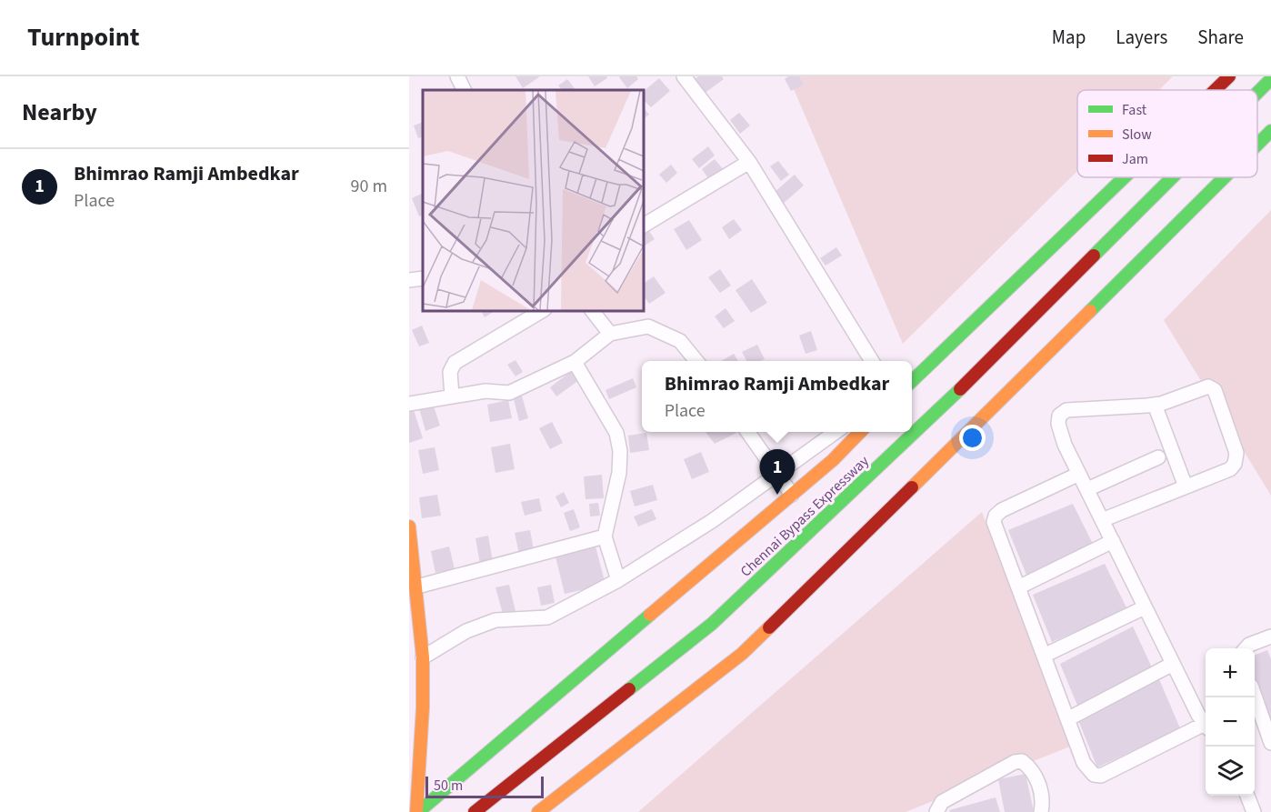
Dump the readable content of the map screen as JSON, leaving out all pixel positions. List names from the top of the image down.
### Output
{
  "streets": {
    "main road": ["Chennai Bypass Expressway"]
  },
  "legend": ["Fast", "Slow", "Jam"],
  "scale_bar": "50 m",
  "page": {
    "header": "Turnpoint",
    "nav": ["Map", "Layers", "Share"],
    "heading": "Nearby",
    "list": [
      {
        "mark": "1",
        "name": "Bhimrao Ramji Ambedkar",
        "note": "Place",
        "value": "90 m"
      }
    ],
    "popup": ["Bhimrao Ramji Ambedkar", "Place"],
    "pins": "1",
    "map_buttons": ["+", "−"],
    "scale": "50 m"
  }
}
